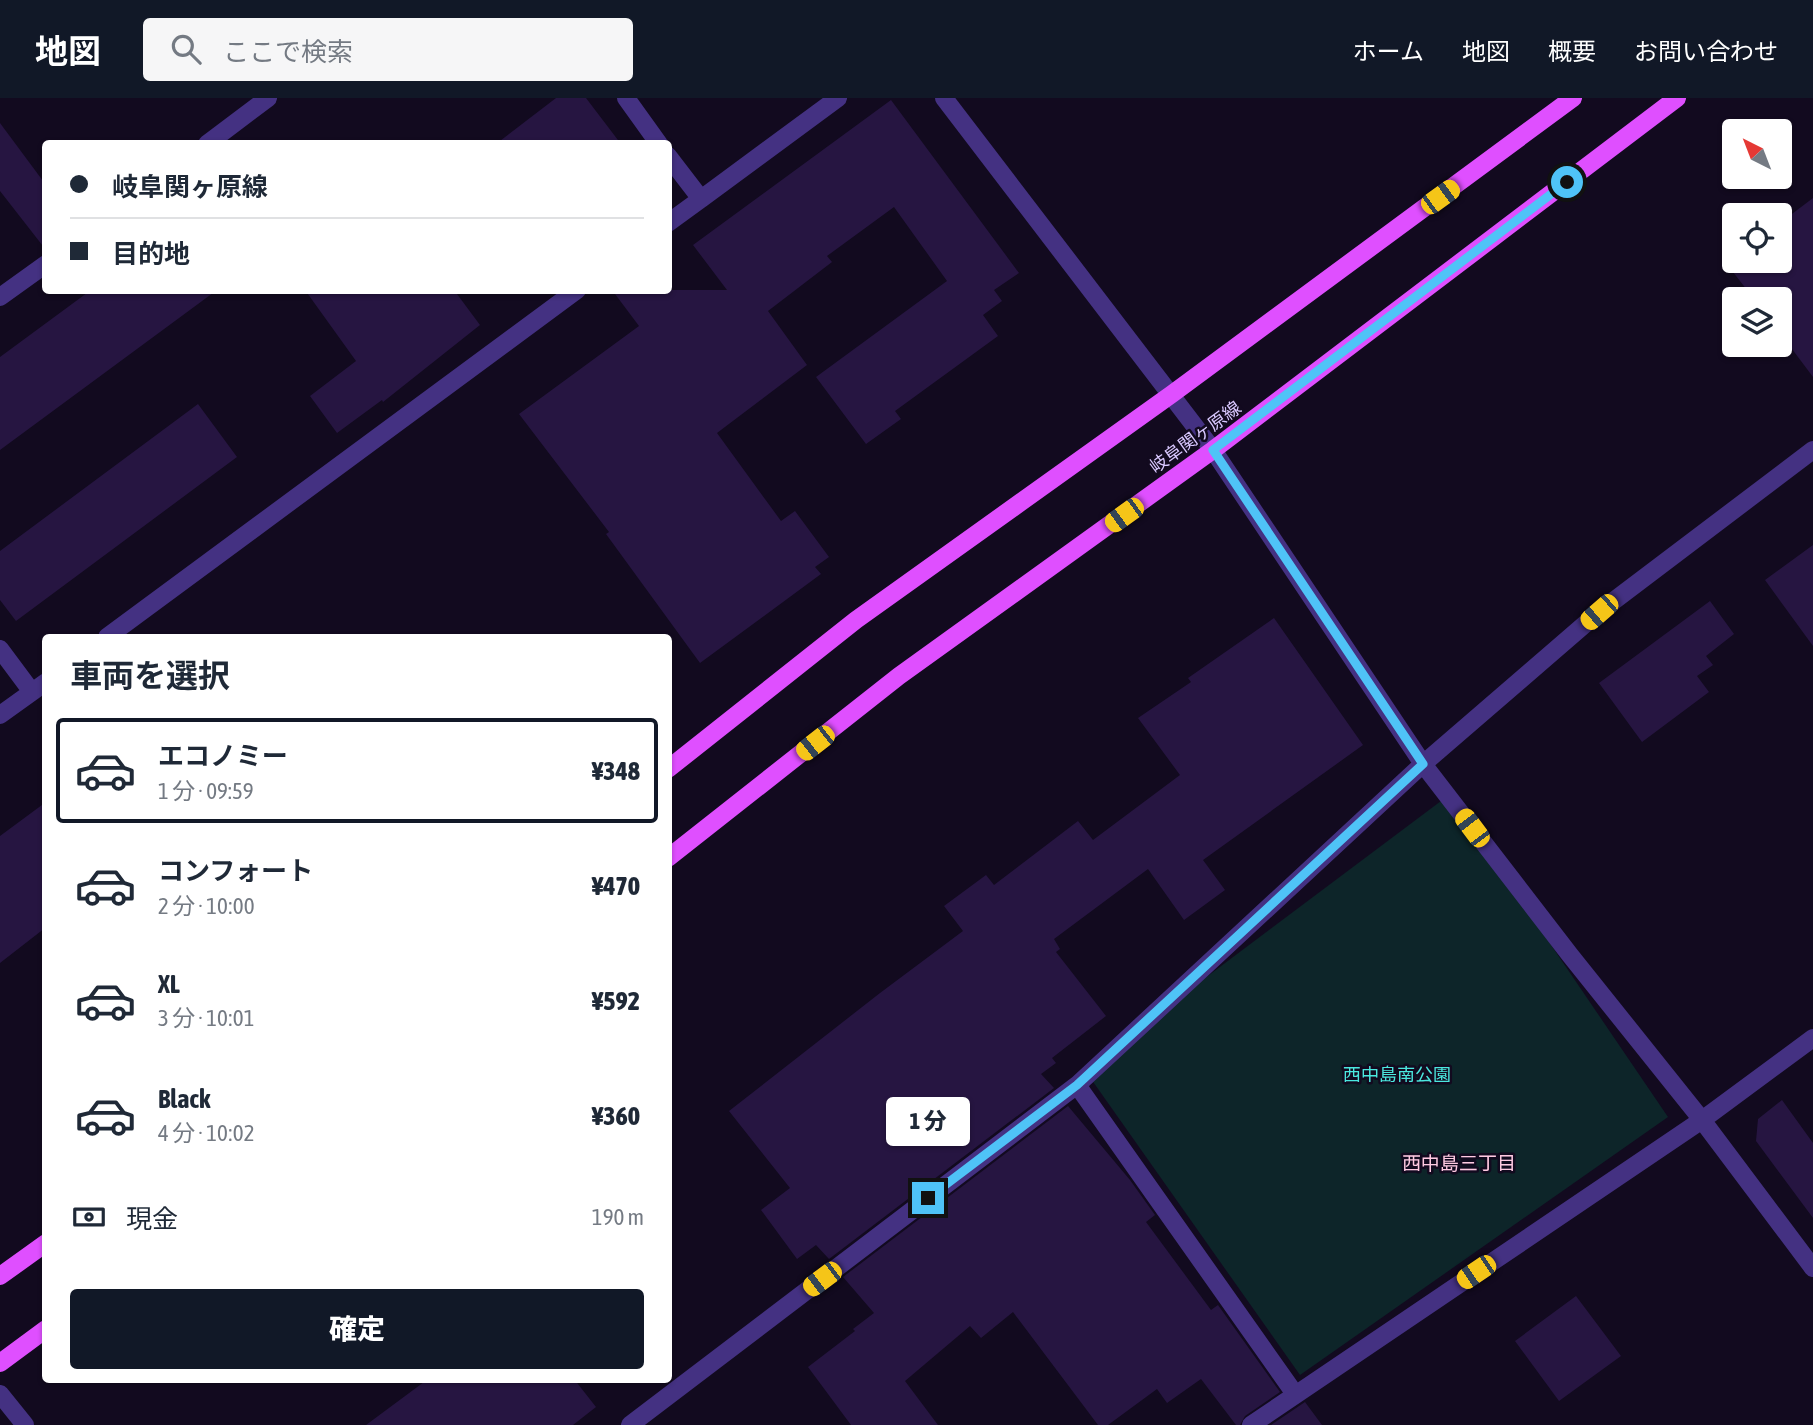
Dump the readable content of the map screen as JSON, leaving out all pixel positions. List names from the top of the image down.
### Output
{
  "streets": {
    "main road": ["岐阜関ヶ原線"]
  },
  "districts": ["西中島三丁目"],
  "parks": ["西中島南公園"],
  "north": "top left",
  "page": {
    "header": "地図",
    "search": "ここで検索",
    "nav": [
      "ホーム",
      "地図",
      "概要",
      "お問い合わせ"
    ],
    "banner": ["岐阜関ヶ原線", "目的地"],
    "heading": "車両を選択",
    "list": [
      {
        "name": "エコノミー",
        "note": "1 分 · 09:59",
        "value": "¥348"
      },
      {
        "name": "コンフォート",
        "note": "2 分 · 10:00",
        "value": "¥470"
      },
      {
        "name": "XL",
        "note": "3 分 · 10:01",
        "value": "¥592"
      },
      {
        "name": "Black",
        "note": "4 分 · 10:02",
        "value": "¥360"
      }
    ],
    "bubble": "1 分",
    "pay": ["現金", "190 m"],
    "buttons": "確定"
  }
}
